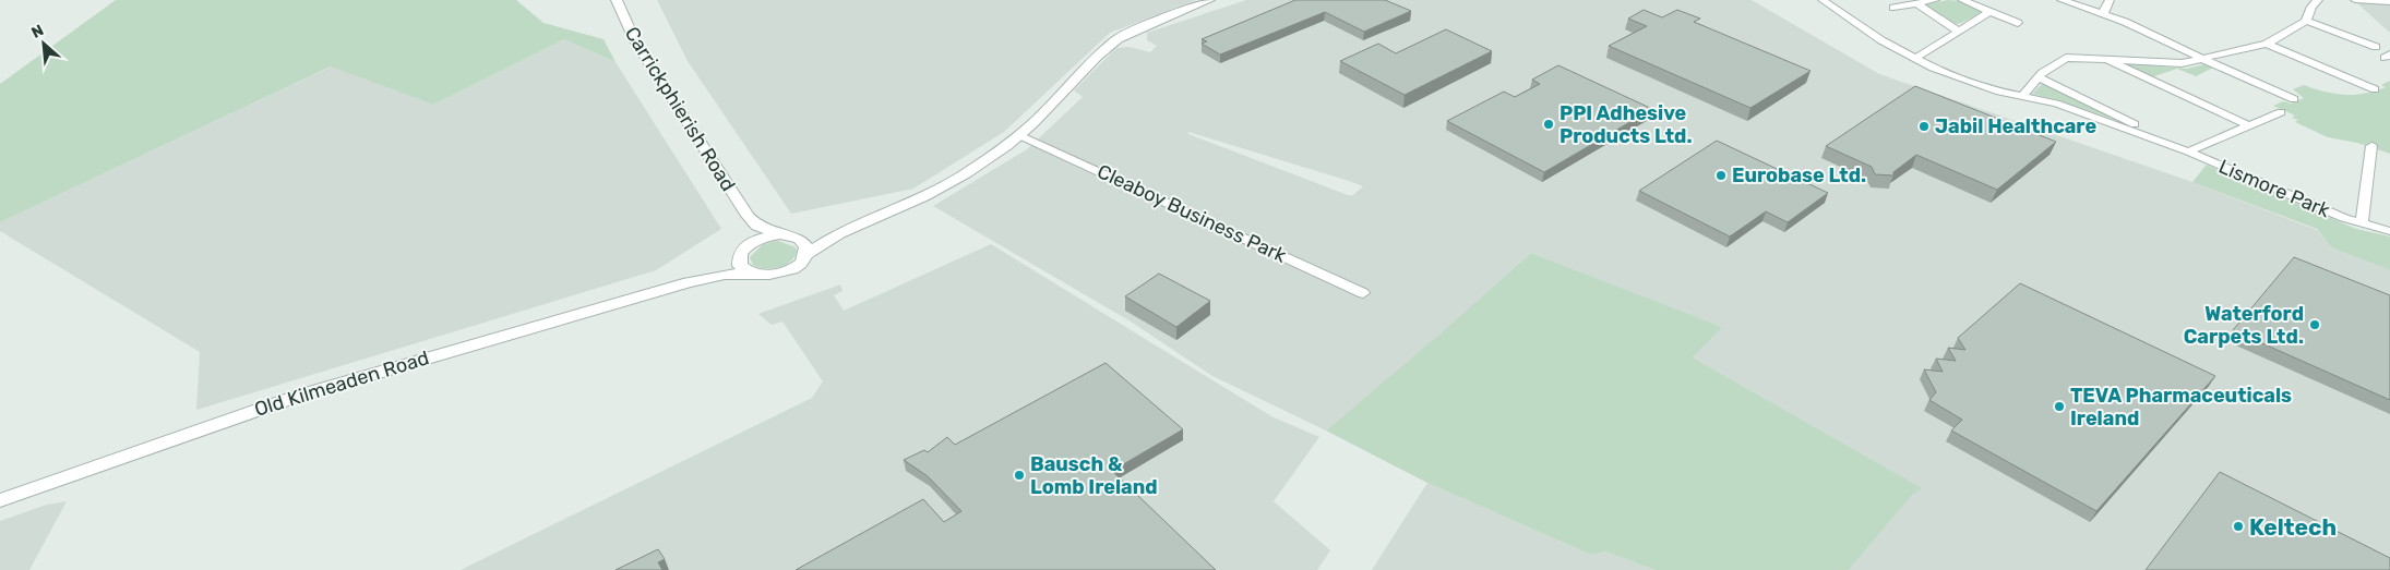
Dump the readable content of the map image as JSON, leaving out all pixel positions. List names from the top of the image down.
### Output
{
  "streets": {
    "street": [
      "Carrickphierish Road",
      "Lismore Park",
      "Cleaboy Business Park",
      "Old Kilmeaden Road"
    ]
  },
  "crossings": [
    ["Carrickphierish Road", "Old Kilmeaden Road"]
  ],
  "places": [
    "PPI Adhesive Products Ltd.",
    "Jabil Healthcare",
    "Eurobase Ltd.",
    "Waterford Carpets Ltd.",
    "TEVA Pharmaceuticals Ireland",
    "Bausch & Lomb Ireland",
    "Keltech"
  ],
  "north": "top left"
}
